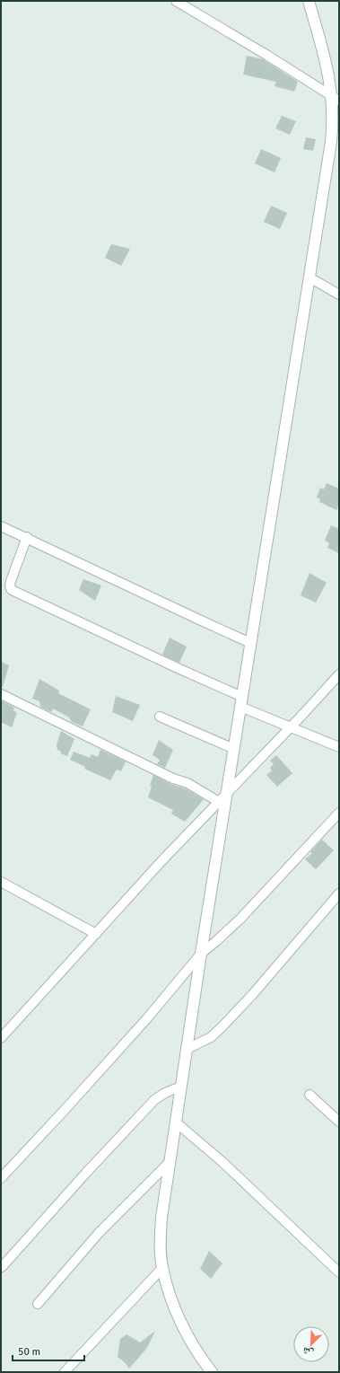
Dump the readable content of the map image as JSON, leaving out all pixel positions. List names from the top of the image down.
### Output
{
  "scale_bar": "50 m",
  "north": "bottom left"
}
